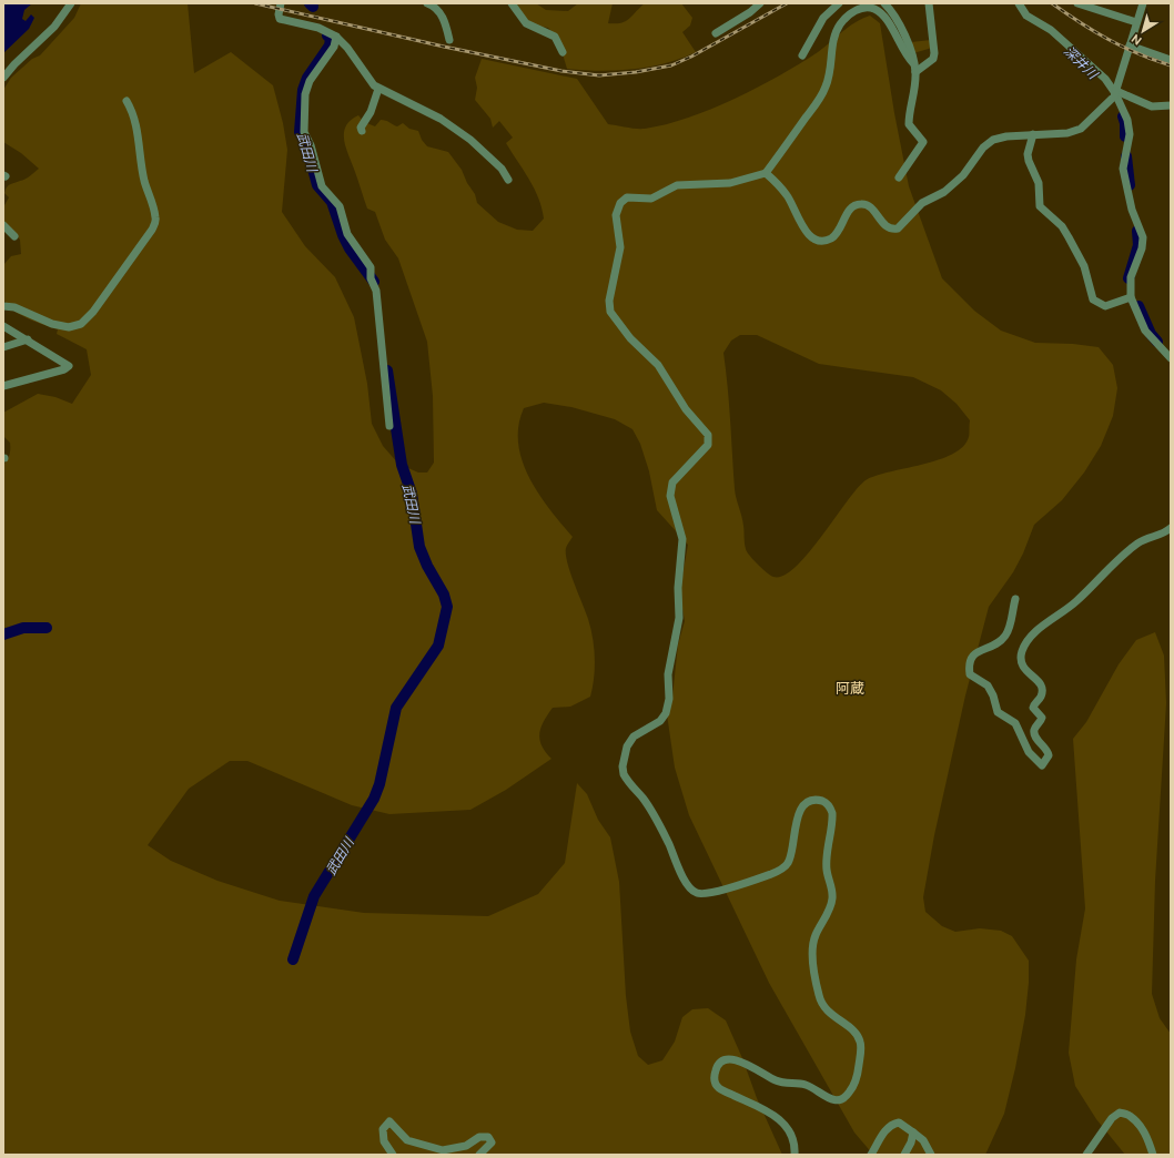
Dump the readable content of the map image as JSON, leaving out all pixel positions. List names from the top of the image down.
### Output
{
  "districts": ["阿蔵"],
  "water": ["深井川", "武田川"],
  "north": "bottom left"
}
